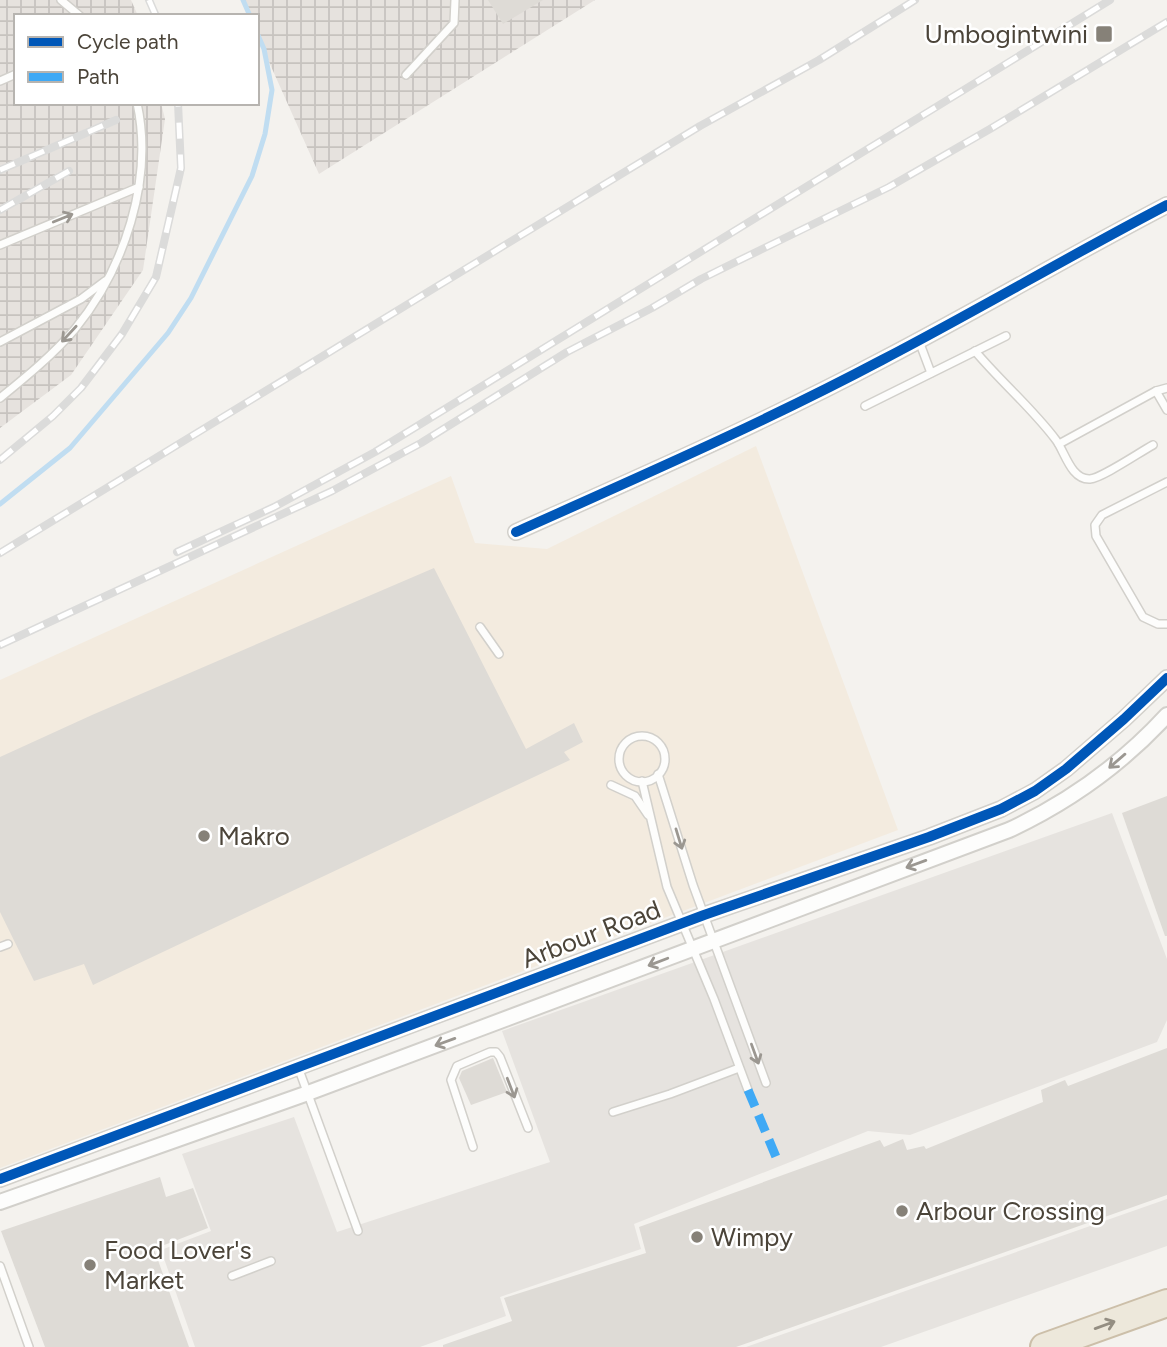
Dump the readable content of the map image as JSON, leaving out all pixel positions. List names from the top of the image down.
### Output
{
  "streets": {
    "street": ["Arbour Road"]
  },
  "places": {
    "transit": ["Umbogintwini"],
    "other": [
      "Makro",
      "Arbour Crossing",
      "Wimpy",
      "Food Lover's Market"
    ]
  },
  "legend": ["Cycle path", "Path"]
}
